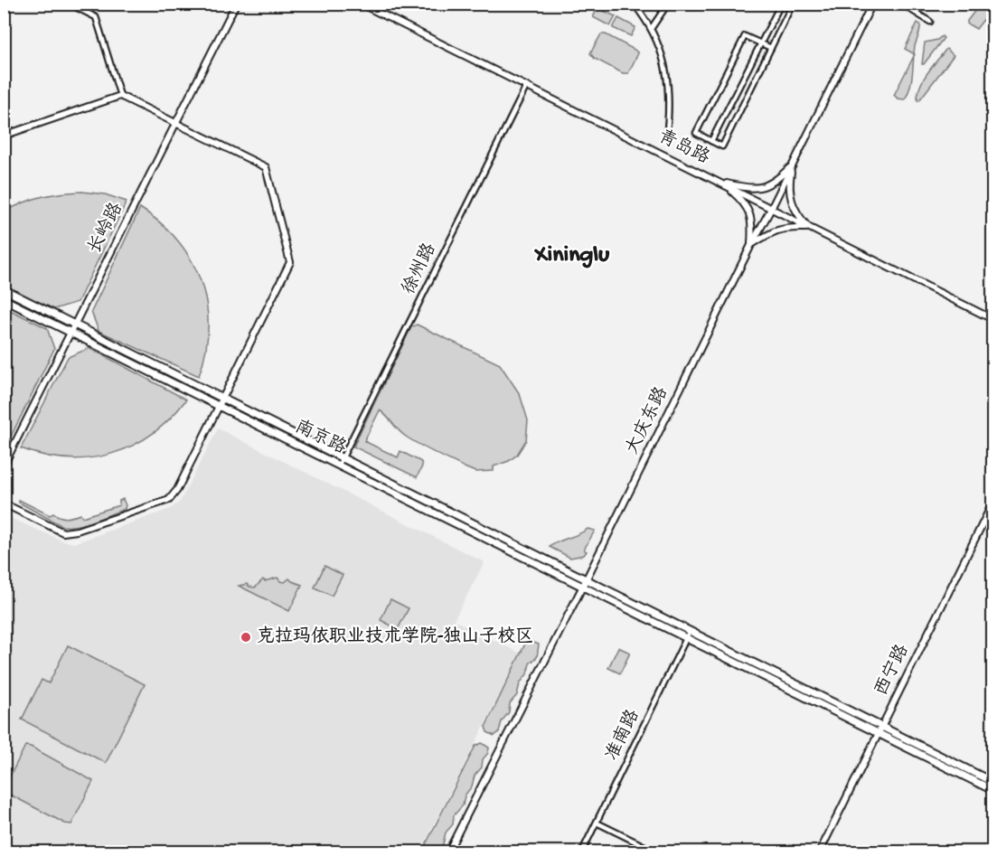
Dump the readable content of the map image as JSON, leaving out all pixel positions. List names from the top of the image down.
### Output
{
  "streets": {
    "main road": ["南京路"],
    "street": [
      "青岛路",
      "长岭路",
      "徐州路",
      "大庆东路",
      "西宁路",
      "准南路"
    ]
  },
  "crossings": [
    ["青岛路", "徐州路"],
    ["青岛路", "大庆东路"],
    ["长岭路", "南京路"],
    ["徐州路", "南京路"],
    ["大庆东路", "南京路"],
    ["南京路", "准南路"]
  ],
  "districts": ["Xininglu"],
  "places": ["克拉玛依职业技术学院-独山子校区"]
}
